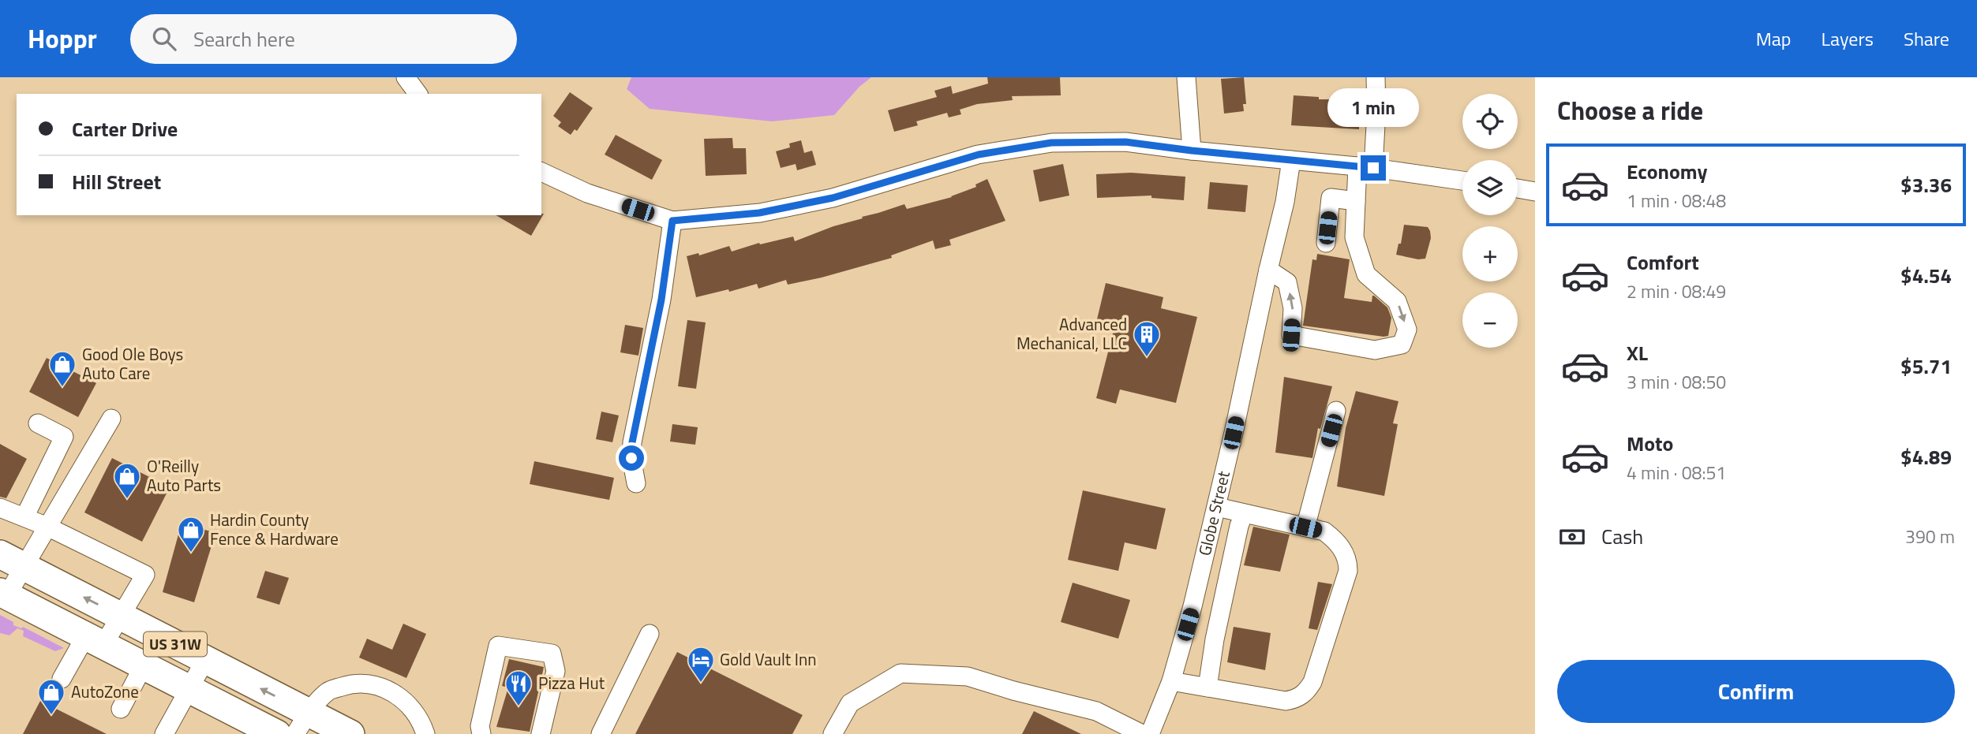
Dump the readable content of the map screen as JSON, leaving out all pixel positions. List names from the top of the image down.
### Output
{
  "streets": {
    "highway": ["US 31W"],
    "street": ["Globe Street"]
  },
  "places": {
    "building": ["Advanced Mechanical, LLC"],
    "shop": [
      "Good Ole Boys Auto Care",
      "O'Reilly Auto Parts",
      "Hardin County Fence & Hardware",
      "AutoZone"
    ],
    "hotel": ["Gold Vault Inn"],
    "restaurant": ["Pizza Hut"]
  },
  "page": {
    "header": "Hoppr",
    "search": "Search here",
    "nav": ["Map", "Layers", "Share"],
    "heading": "Choose a ride",
    "bubble": "1 min",
    "map_buttons": ["+", "−"],
    "banner": ["Carter Drive", "Hill Street"],
    "list": [
      {
        "name": "Economy",
        "note": "1 min · 08:48",
        "value": "$3.36"
      },
      {
        "name": "Comfort",
        "note": "2 min · 08:49",
        "value": "$4.54"
      },
      {
        "name": "XL",
        "note": "3 min · 08:50",
        "value": "$5.71"
      },
      {
        "name": "Moto",
        "note": "4 min · 08:51",
        "value": "$4.89"
      }
    ],
    "pay": ["Cash", "390 m"],
    "buttons": "Confirm"
  }
}
